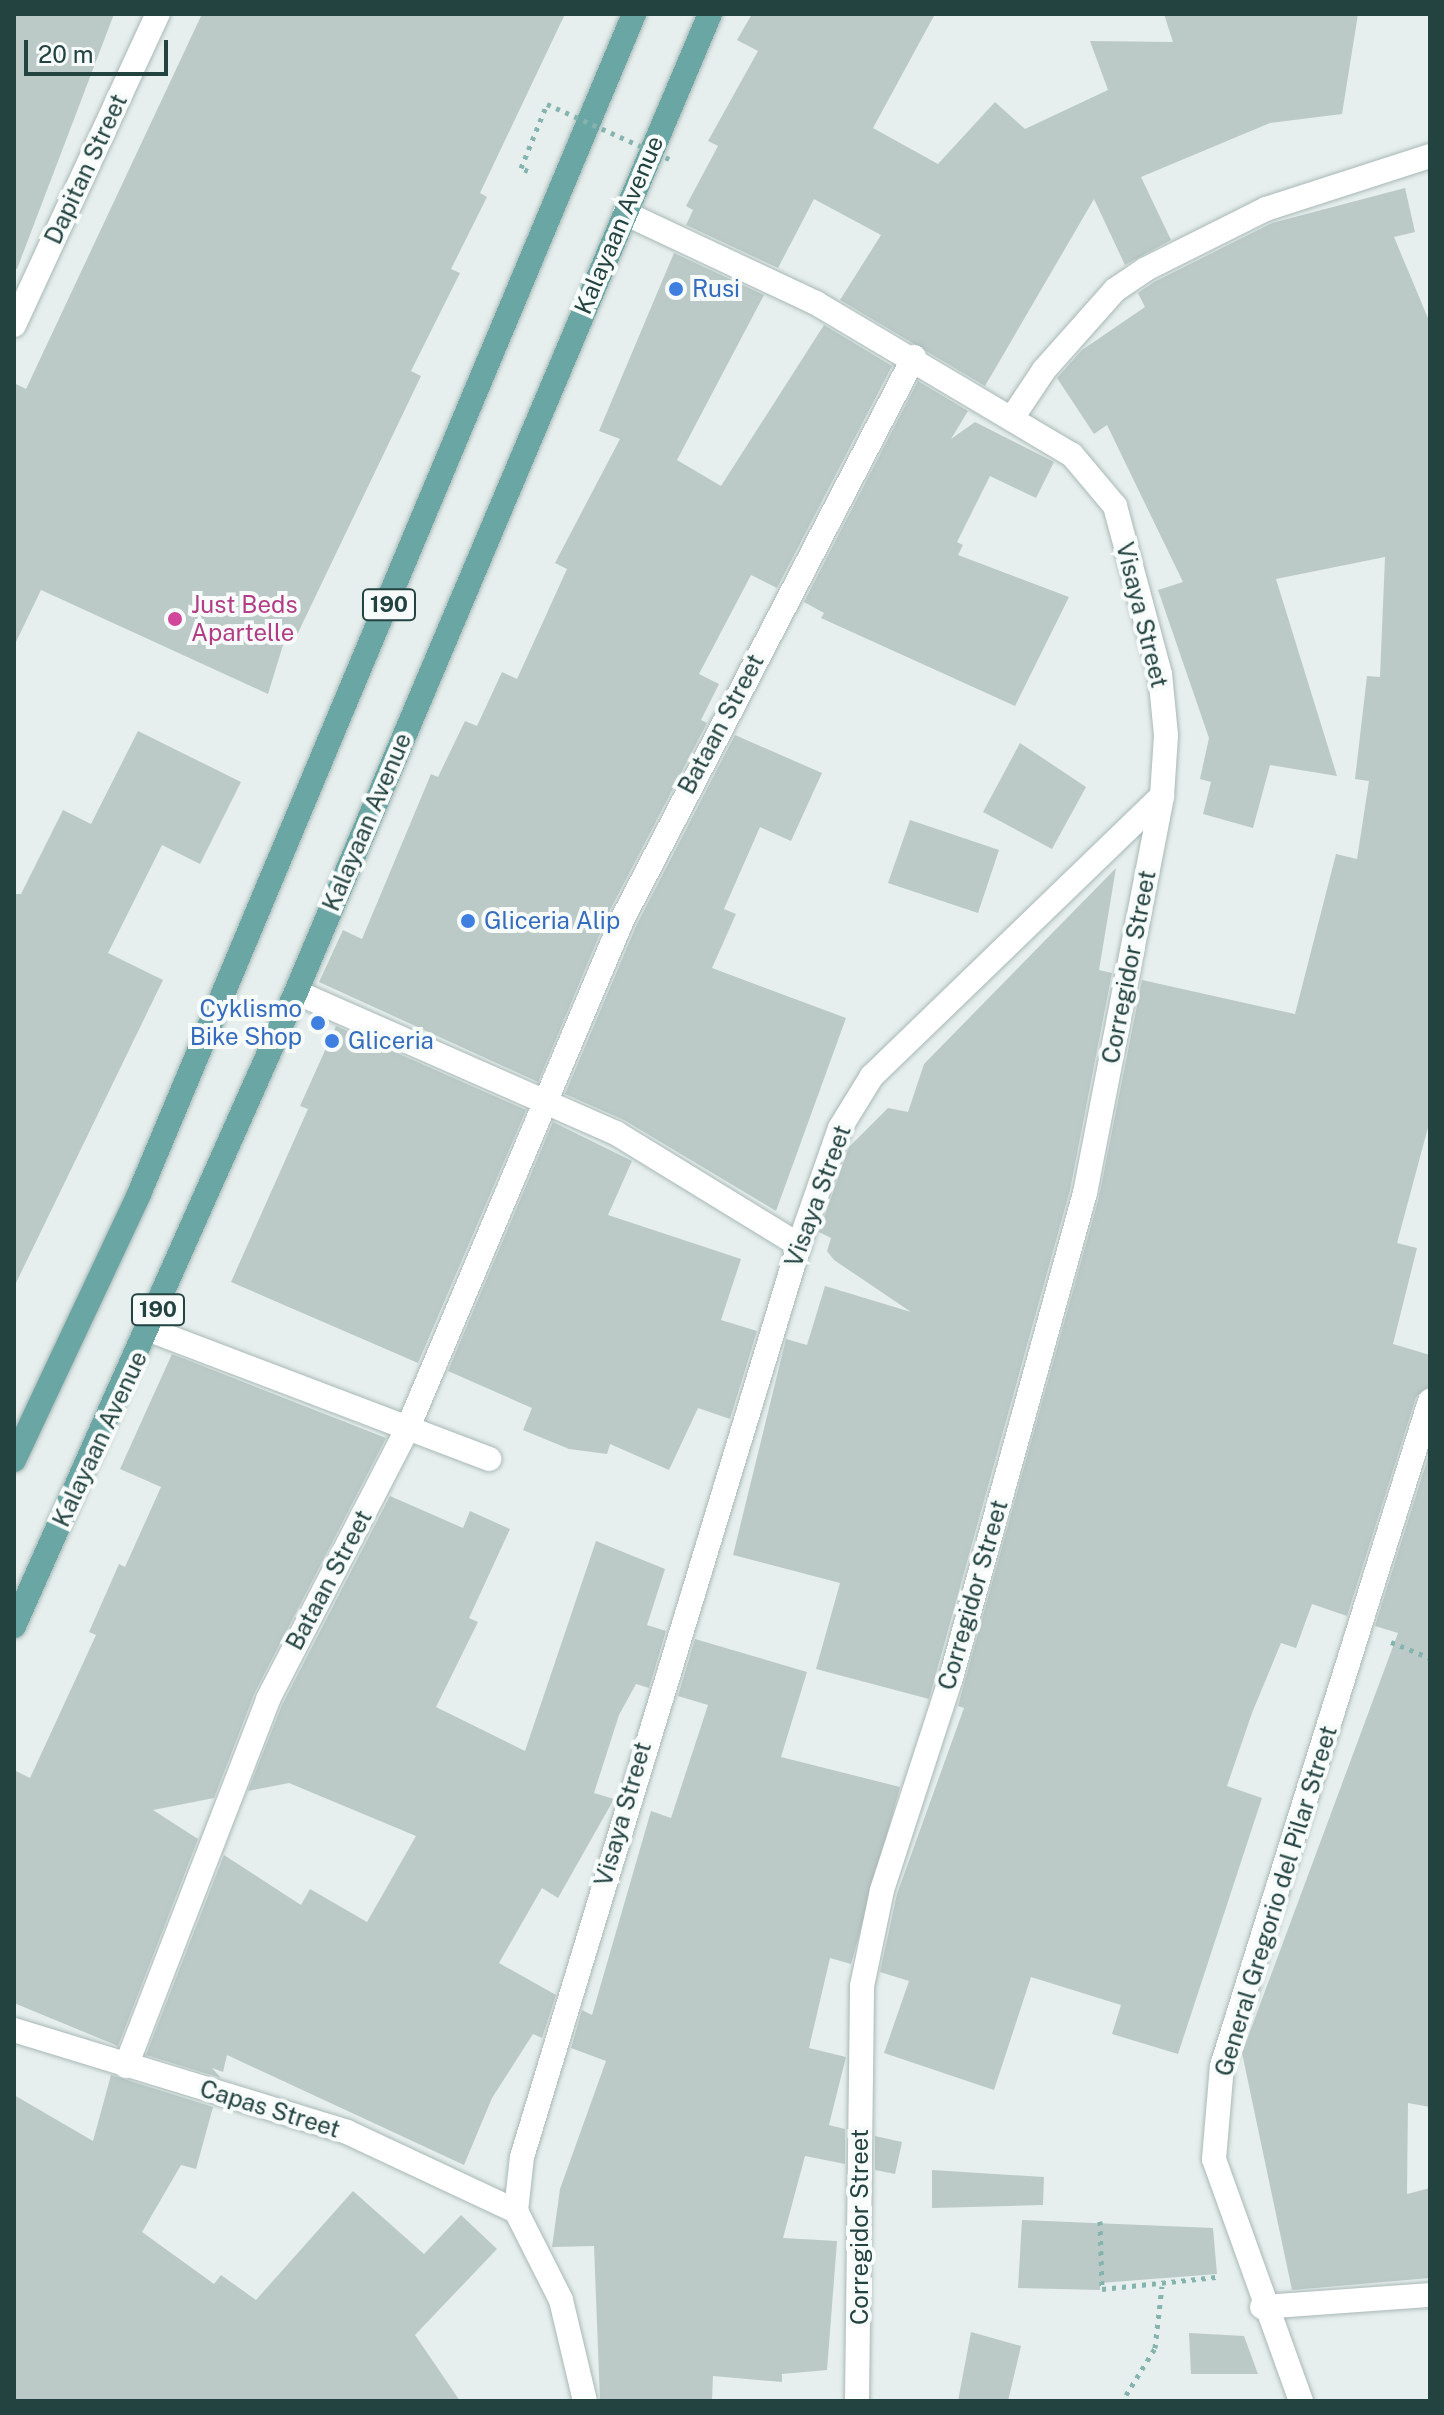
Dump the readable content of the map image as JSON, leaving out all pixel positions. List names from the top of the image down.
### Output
{
  "streets": {
    "main road": ["Kalayaan Avenue", "190"],
    "street": [
      "Dapitan Street",
      "Visaya Street",
      "Bataan Street",
      "Corregidor Street",
      "General Gregorio del Pilar Street",
      "Capas Street"
    ]
  },
  "crossings": [
    ["Kalayaan Avenue", "Visaya Street"],
    ["Visaya Street", "Bataan Street"],
    ["Visaya Street", "Corregidor Street"],
    ["Visaya Street", "Capas Street"],
    ["Bataan Street", "Capas Street"]
  ],
  "places": [
    "Rusi",
    "Just Beds Apartelle",
    "Gliceria Alip",
    "Cyklismo Bike Shop",
    "Gliceria"
  ],
  "scale_bar": "20 m"
}
